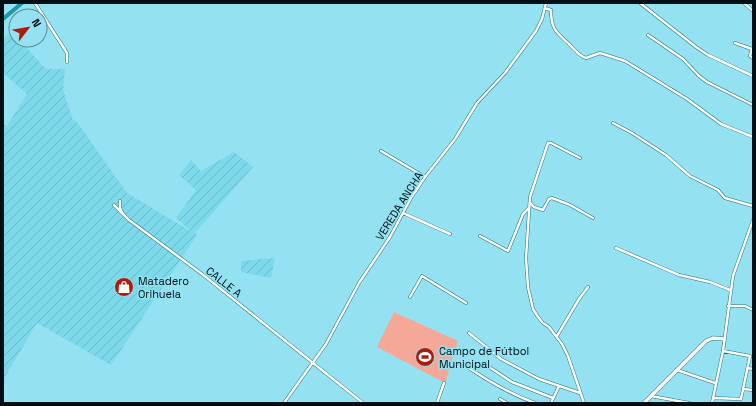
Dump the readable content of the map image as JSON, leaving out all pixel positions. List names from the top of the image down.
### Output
{
  "streets": {
    "street": ["VEREDA ANCHA", "CALLE A"]
  },
  "crossings": [
    ["VEREDA ANCHA", "CALLE A"]
  ],
  "places": {
    "shop": ["Matadero Orihuela"],
    "sports": ["Campo de Fútbol Municipal"]
  },
  "north": "top right"
}
